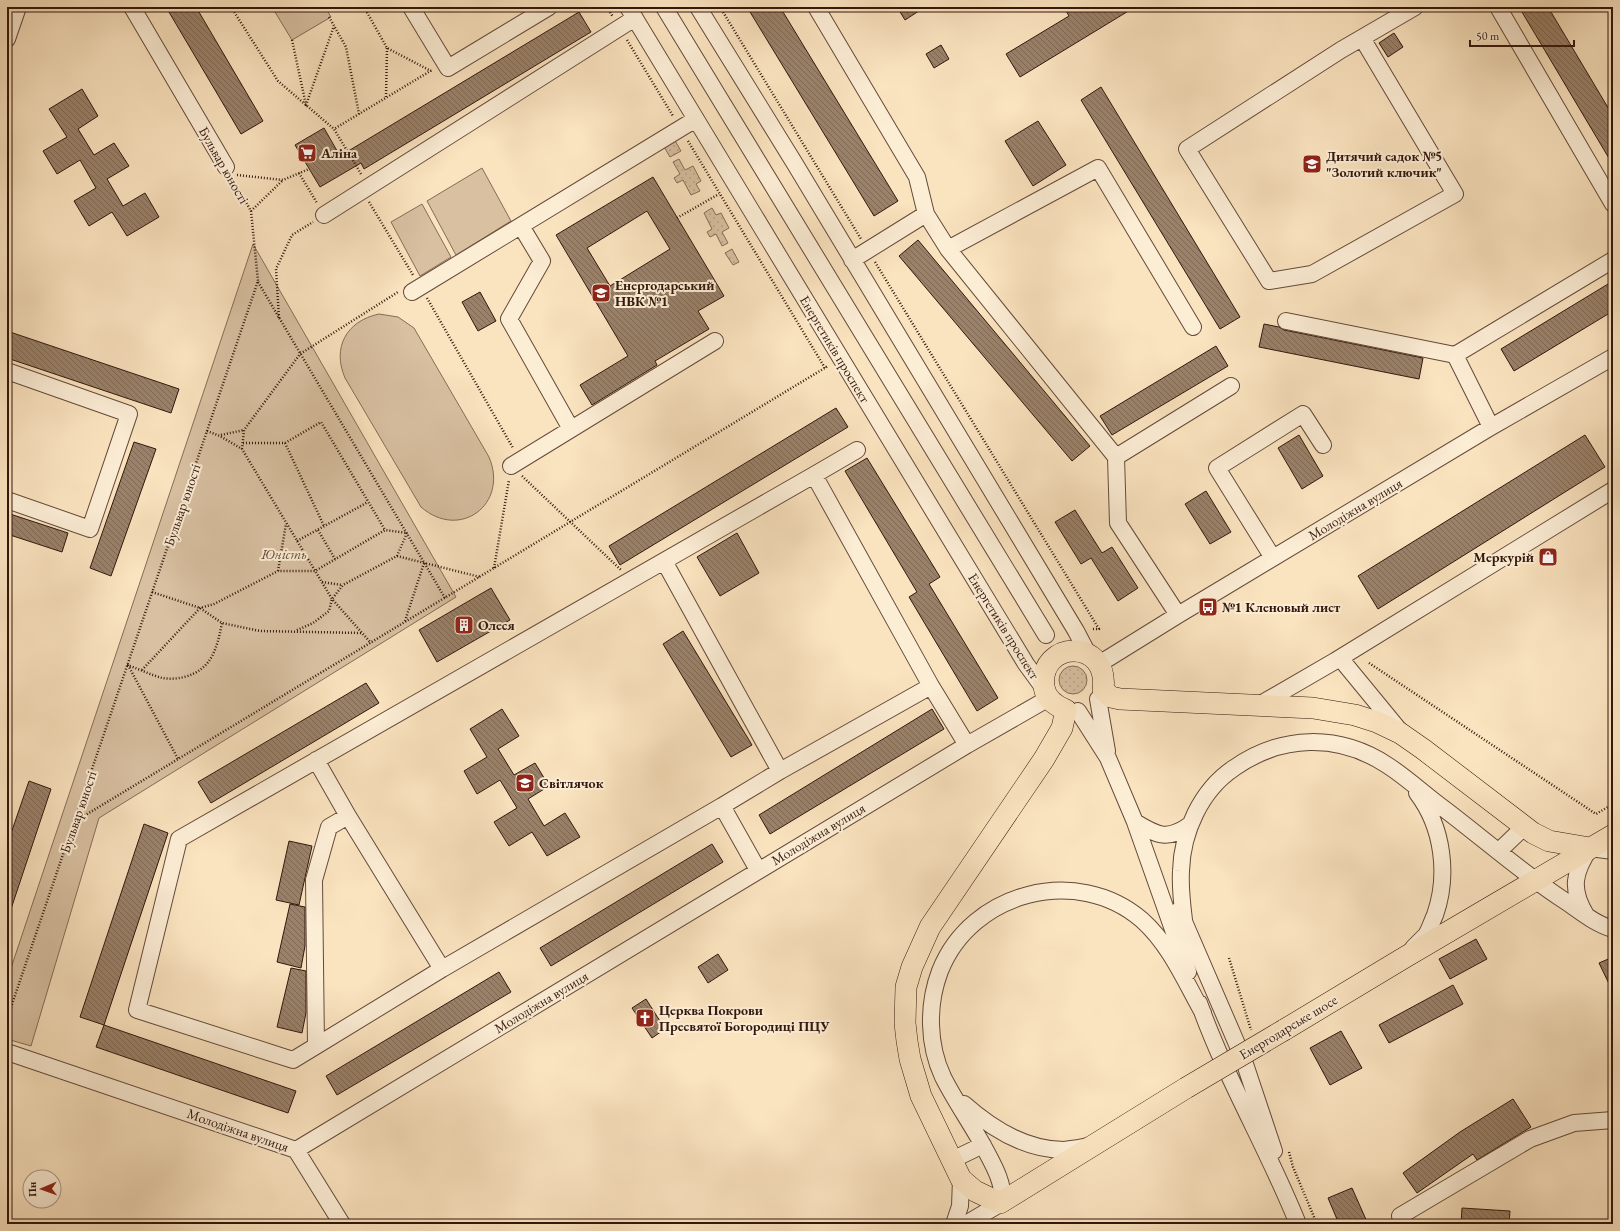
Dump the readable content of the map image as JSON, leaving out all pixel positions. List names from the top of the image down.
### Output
{
  "streets": {
    "main road": ["Енергодарське шосе"],
    "street": ["Бульвар юності", "Енергетиків проспект", "Молодіжна вулиця"]
  },
  "crossings": [
    ["Енергетиків проспект", "Молодіжна вулиця"]
  ],
  "parks": ["Юність"],
  "places": {
    "supermarket": ["Аліна"],
    "school or university": ["Дитячий садок №5 \"Золотий ключик\"", "Енергодарський НВК №1", "Світлячок"],
    "shop": ["Меркурій"],
    "bus stop": ["№1 Кленовый лист"],
    "building": ["Олеся"],
    "church": ["Церква Покрови Пресвятої Богородиці ПЦУ"]
  },
  "scale_bar": "50 m",
  "north": "left"
}
